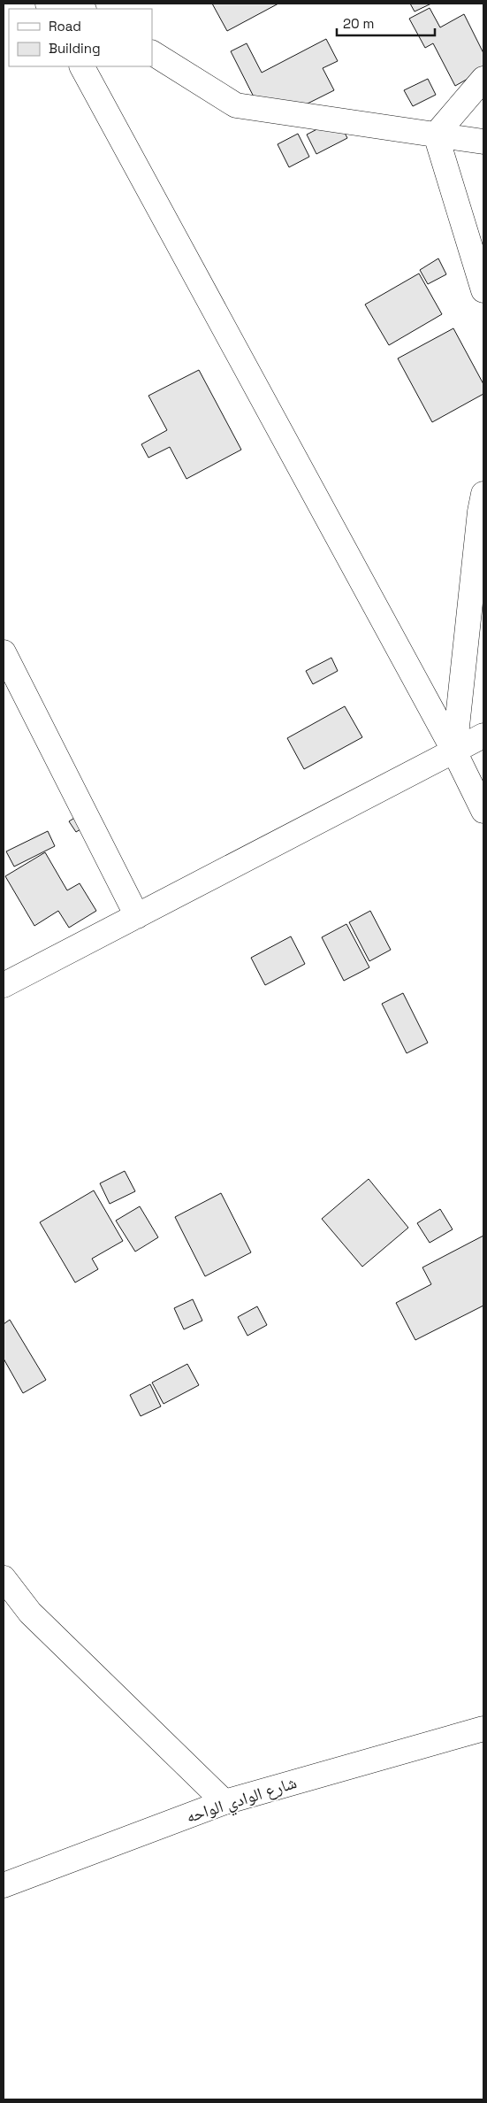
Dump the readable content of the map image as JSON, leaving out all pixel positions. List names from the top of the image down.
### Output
{
  "streets": {
    "street": ["شارع الوادي الواحه"]
  },
  "legend": ["Road", "Building"],
  "scale_bar": "20 m"
}
